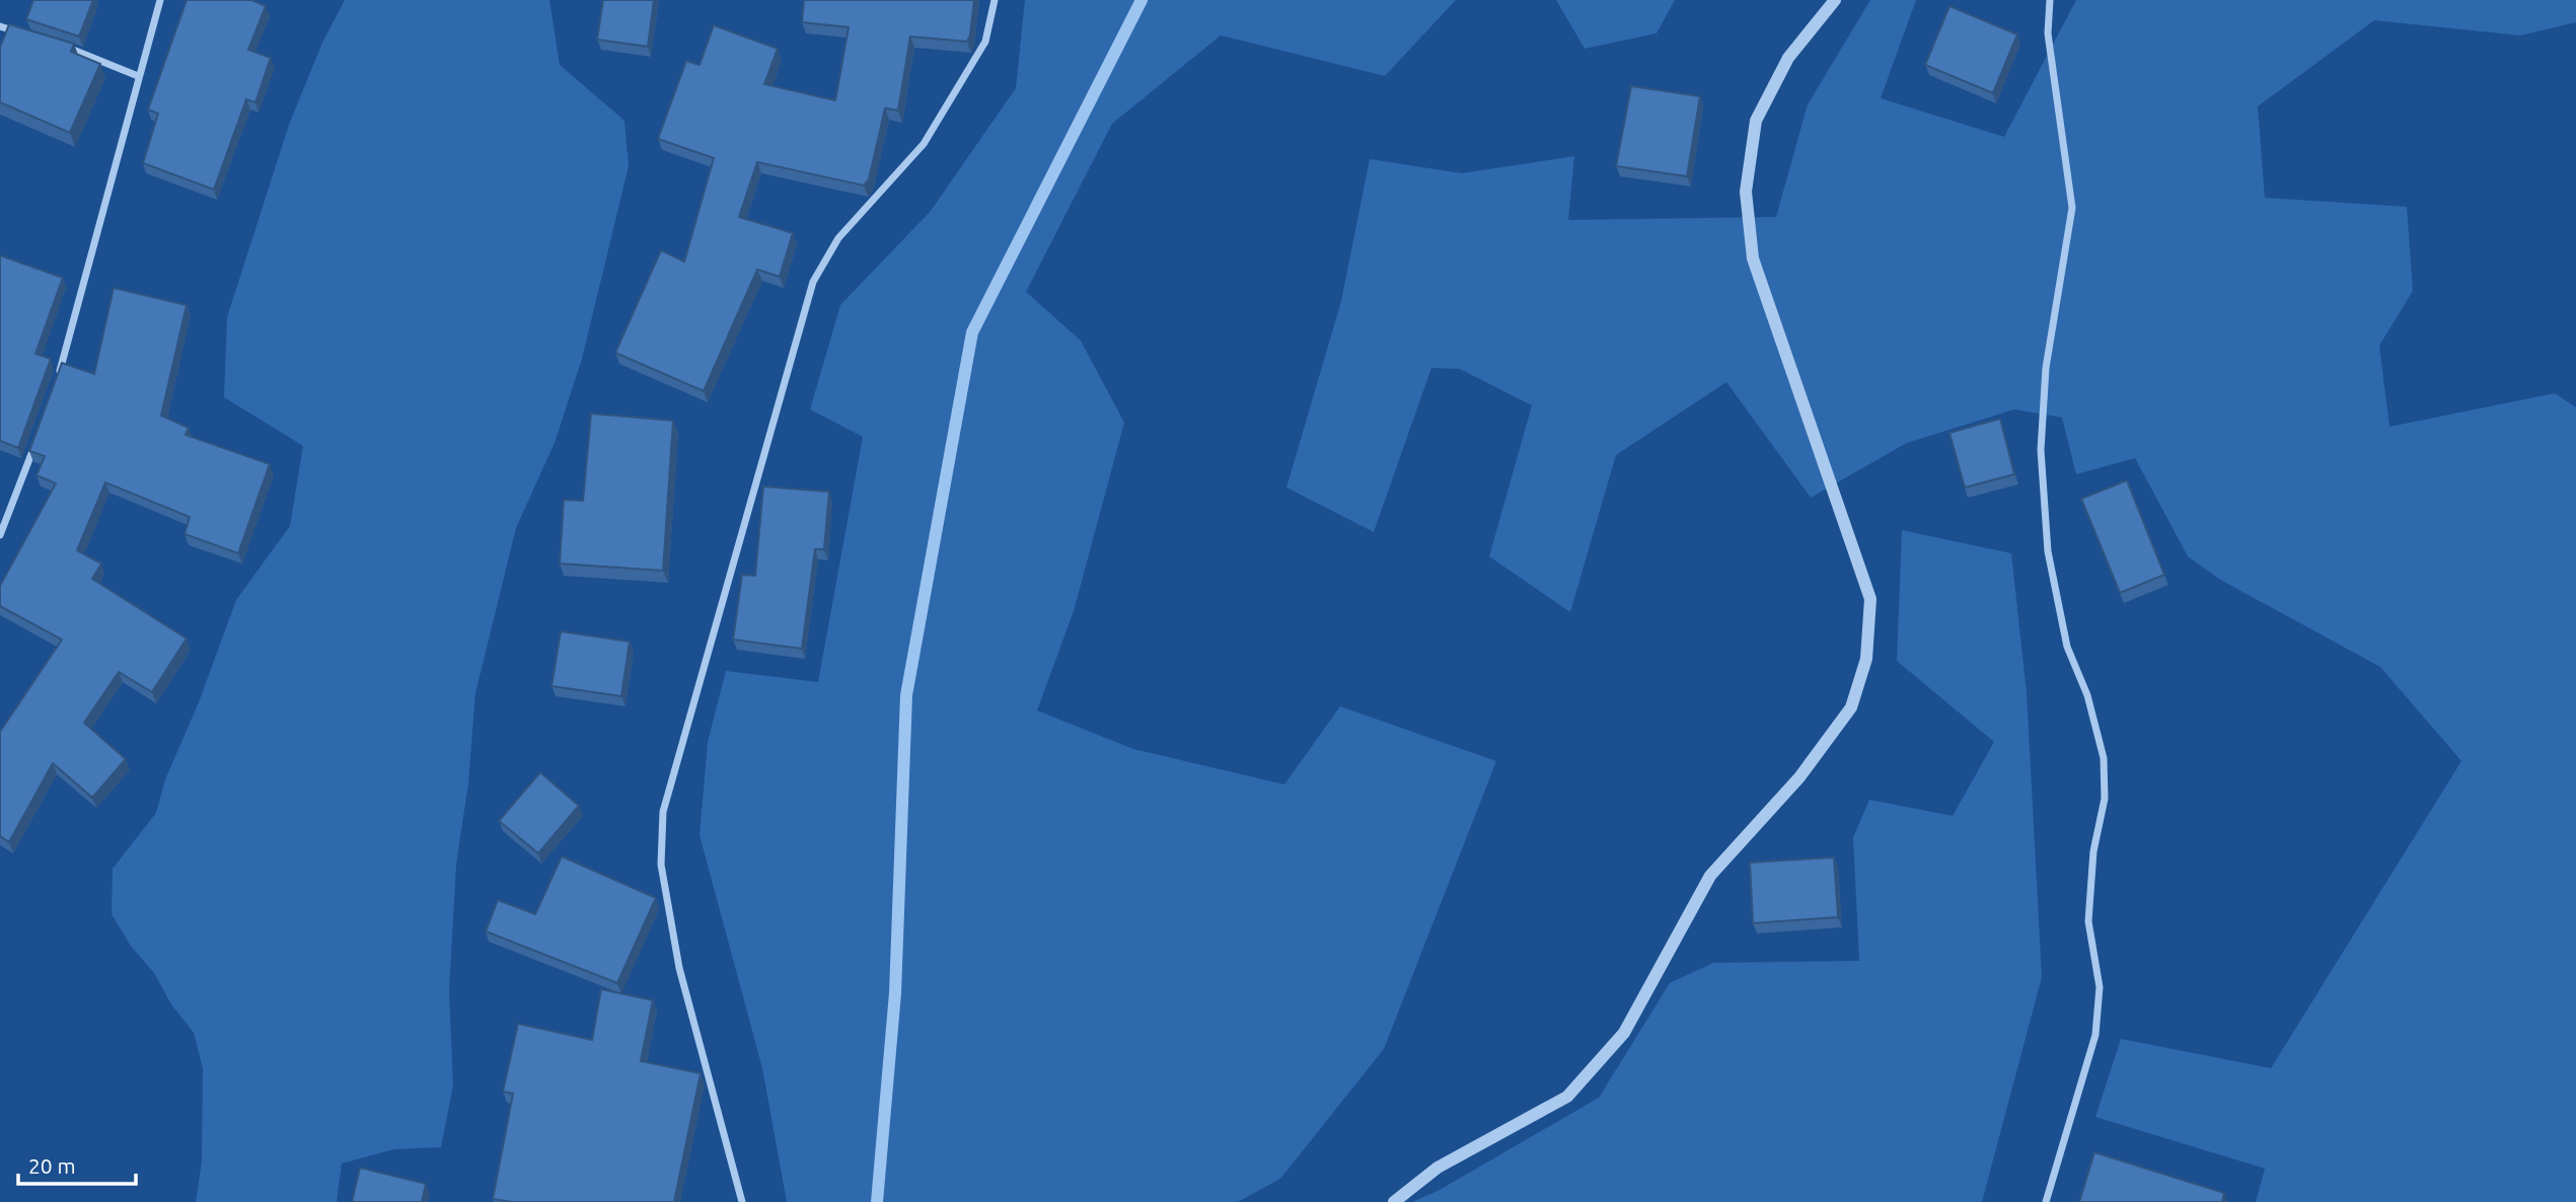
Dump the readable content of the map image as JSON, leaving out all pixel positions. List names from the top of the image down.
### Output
{
  "scale_bar": "20 m"
}
